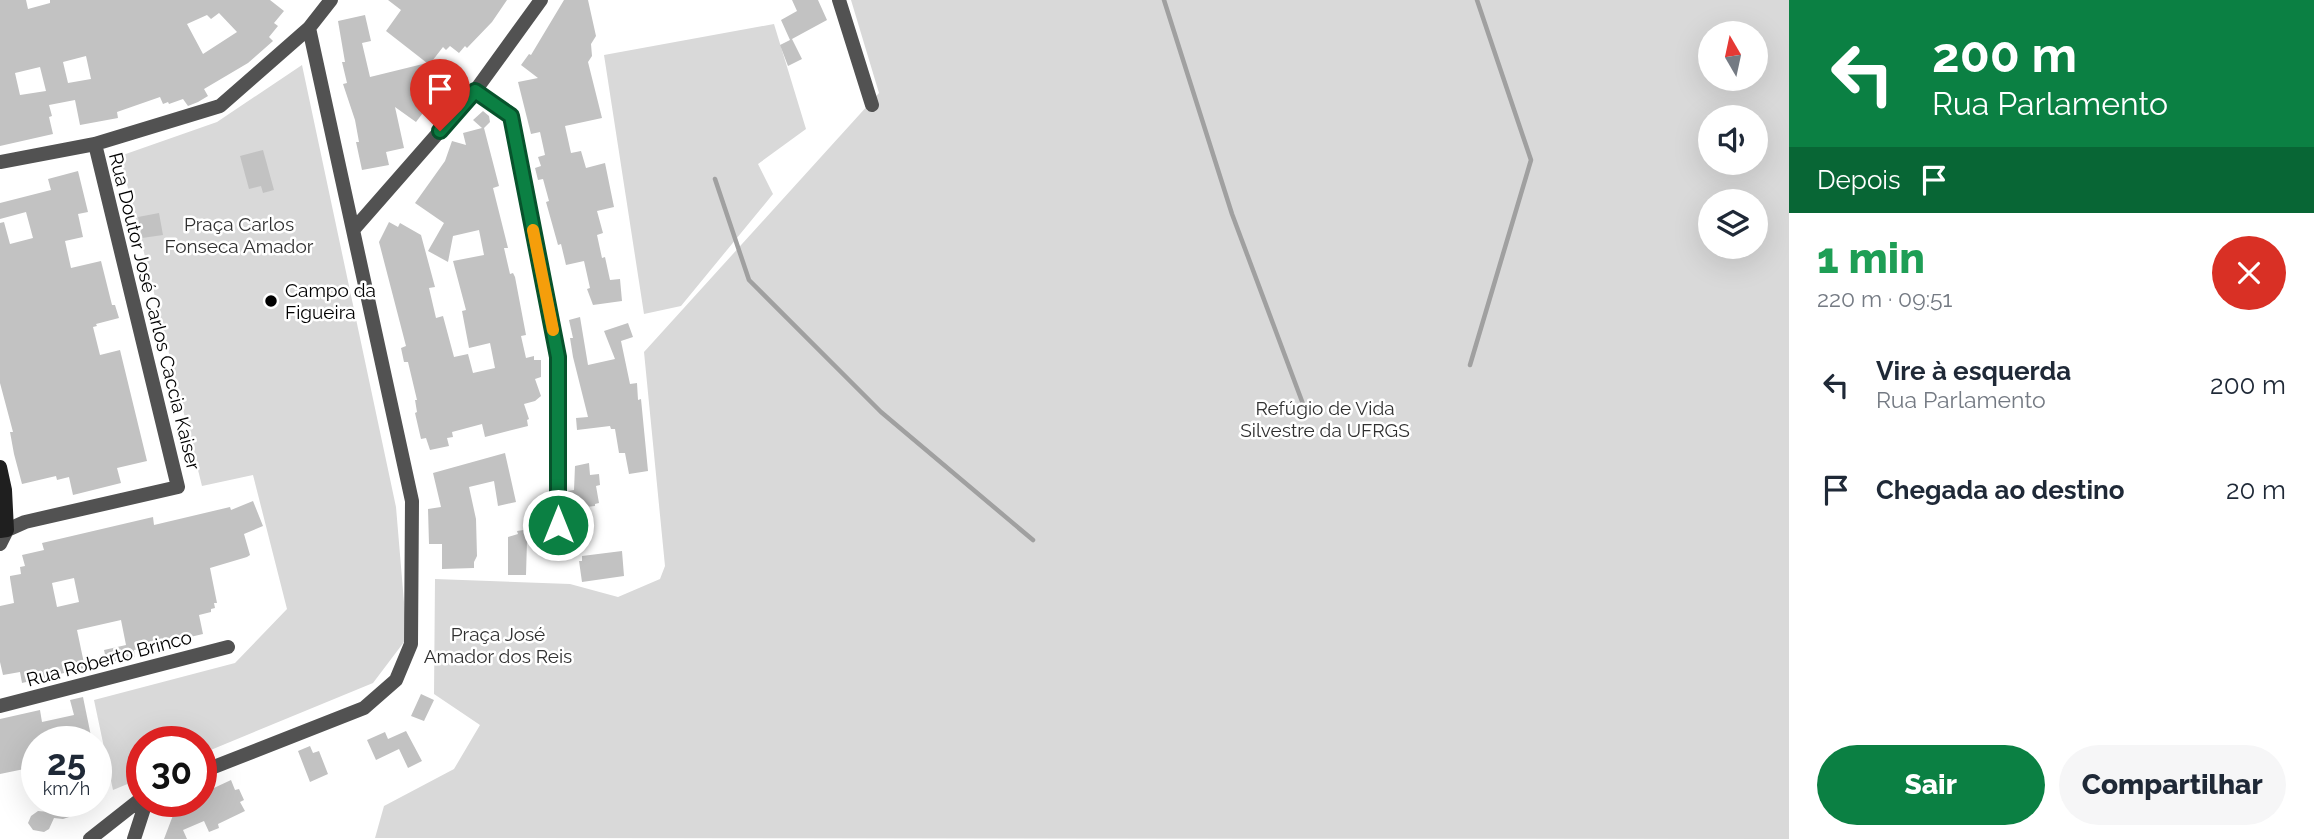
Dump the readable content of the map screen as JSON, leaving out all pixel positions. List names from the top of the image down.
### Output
{
  "streets": {
    "street": ["Rua Doutor José Carlos Caccia Kaiser", "Rua Roberto Brinco"]
  },
  "parks": ["Praça Carlos Fonseca Amador", "Refúgio de Vida Silvestre da UFRGS", "Praça José Amador dos Reis"],
  "places": ["Campo da Figueira"],
  "north": "top",
  "page": {
    "turn": ["200 m", "Rua Parlamento"],
    "then": "Depois",
    "heading": ["1 min", "220 m · 09:51"],
    "list": [
      {
        "name": "Vire à esquerda",
        "note": "Rua Parlamento",
        "value": "200 m"
      },
      {
        "name": "Chegada ao destino",
        "value": "20 m"
      }
    ],
    "speed": "25 km/h",
    "limit": "30",
    "buttons": ["Sair", "Compartilhar"]
  }
}
